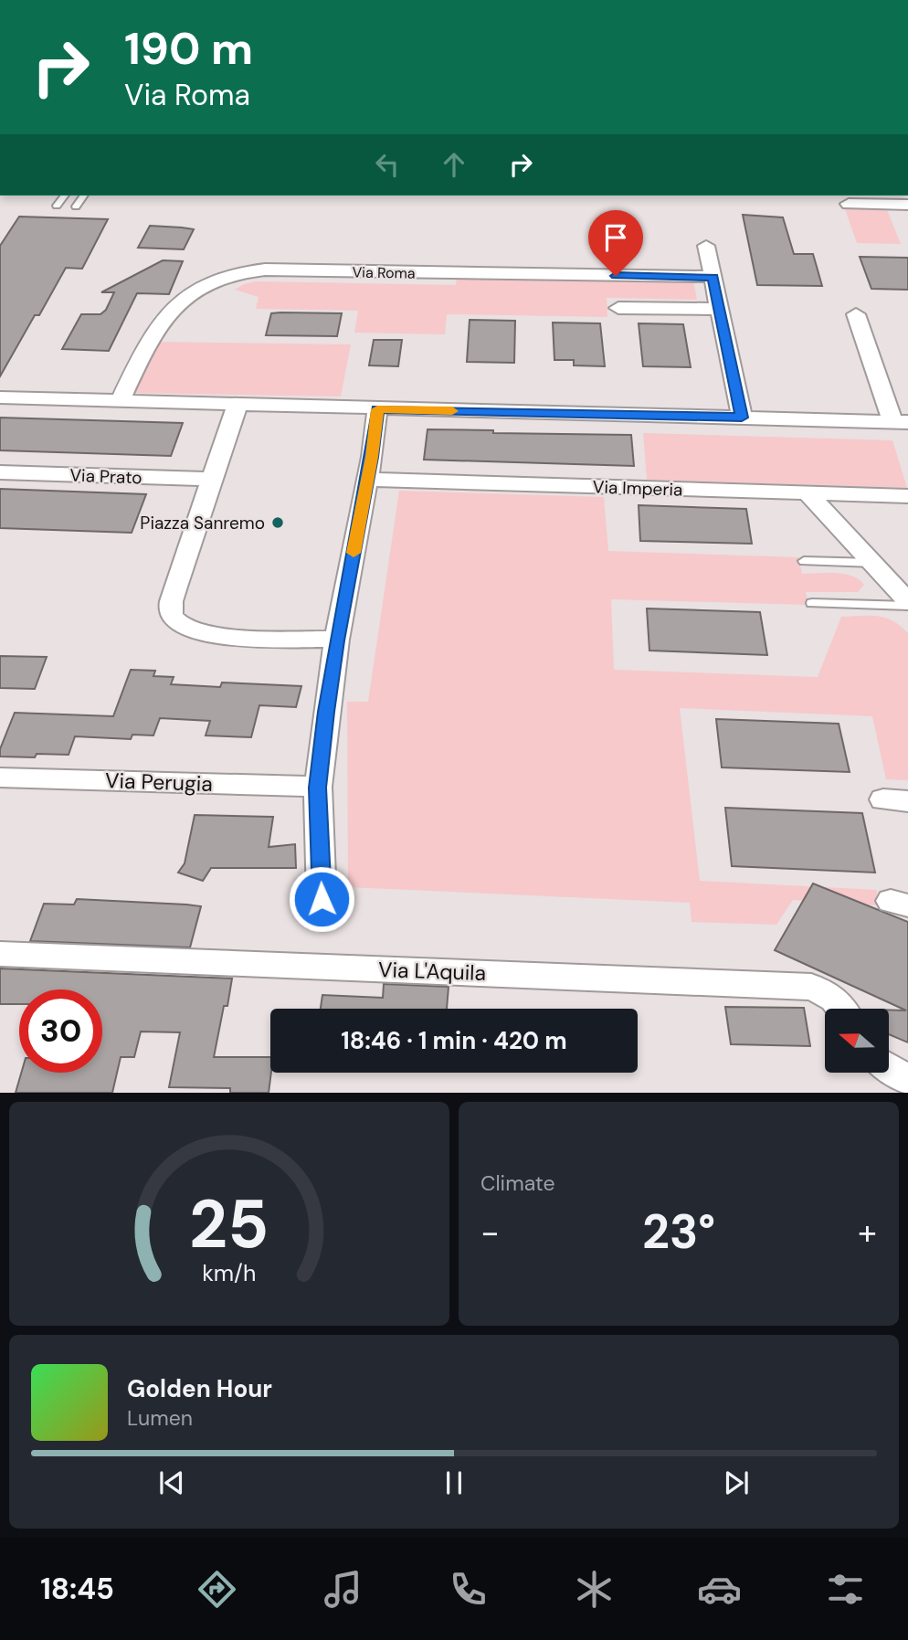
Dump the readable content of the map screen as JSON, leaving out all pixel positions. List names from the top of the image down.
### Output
{
  "streets": {
    "street": [
      "Via Roma",
      "Via Prato",
      "Via Imperia",
      "Via Perugia",
      "Via L'Aquila"
    ]
  },
  "places": ["Piazza Sanremo"],
  "north": "left",
  "page": {
    "turn": ["190 m", "Via Roma"],
    "limit": "30",
    "trip": "18:46 · 1 min · 420 m",
    "tile": "Climate",
    "heat": ["−", "23°", "+"],
    "song": ["Golden Hour", "Lumen"],
    "tabs": "18:45",
    "gauge": ["25", "km/h"]
  }
}
